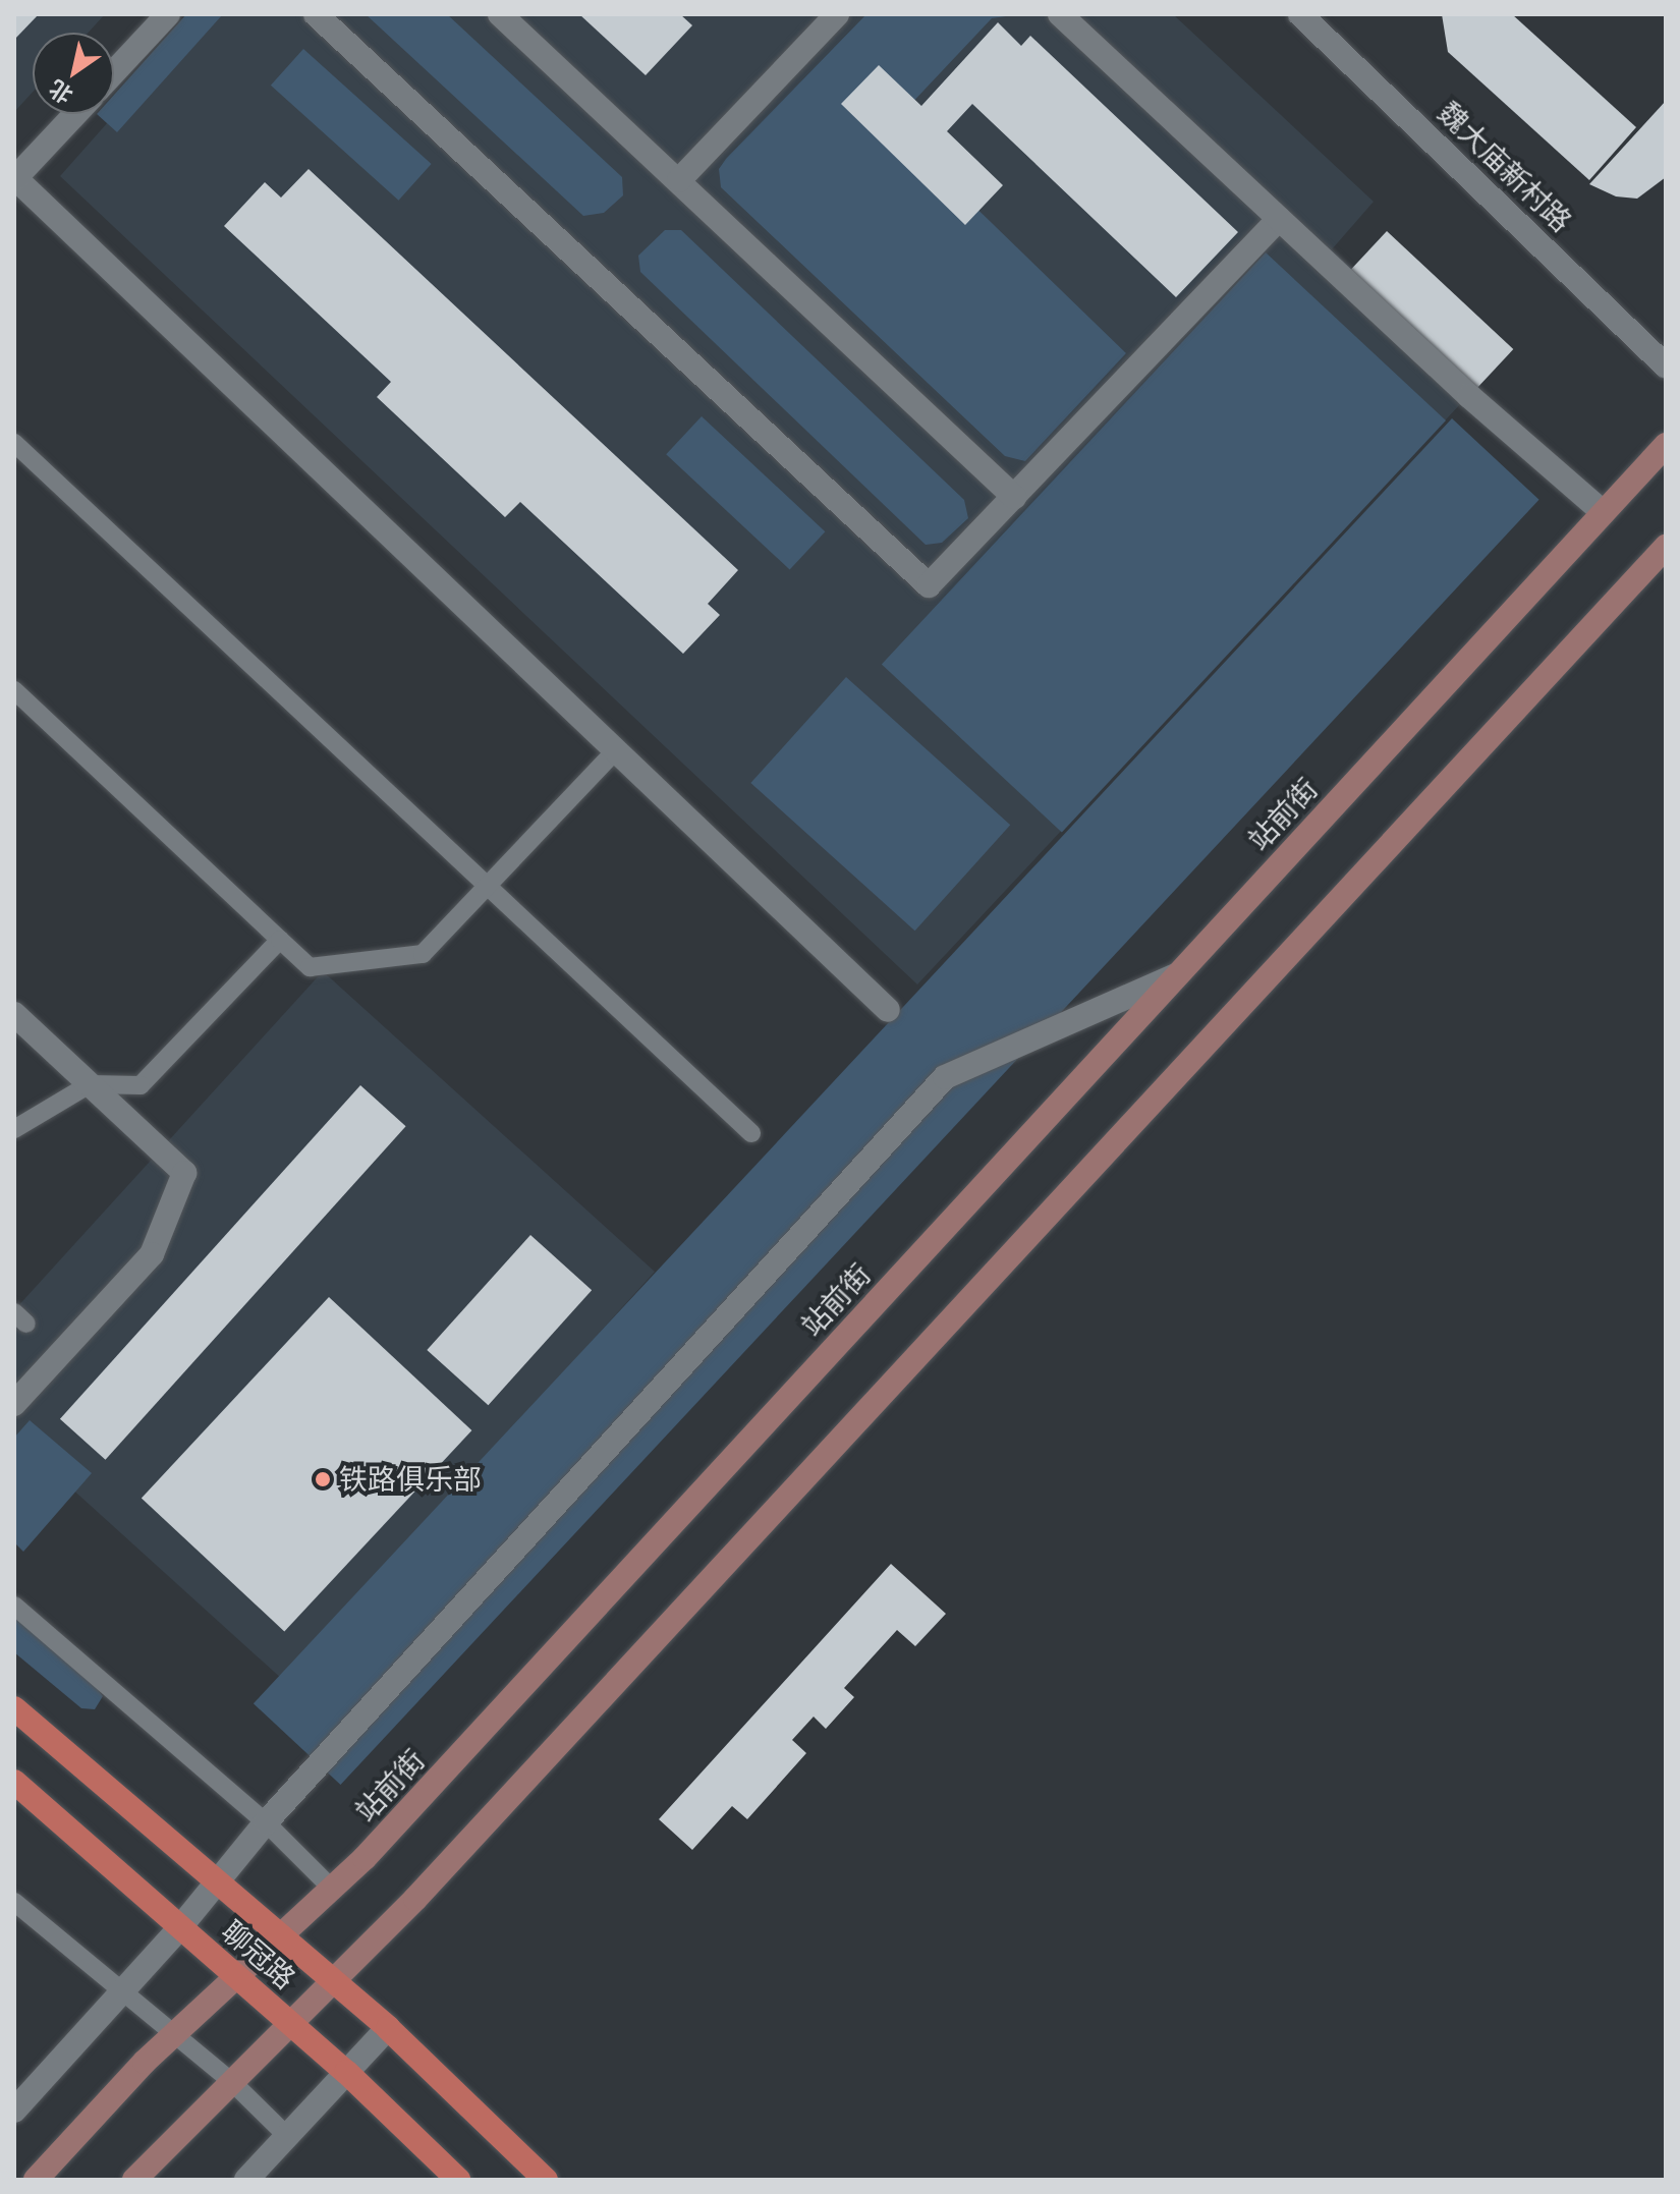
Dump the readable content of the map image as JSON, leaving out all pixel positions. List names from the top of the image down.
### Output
{
  "streets": {
    "main road": ["站前街", "聊冠路"],
    "street": ["魏大庙新村路"]
  },
  "crossings": [
    ["站前街", "聊冠路"]
  ],
  "places": ["铁路俱乐部"],
  "north": "bottom left"
}
